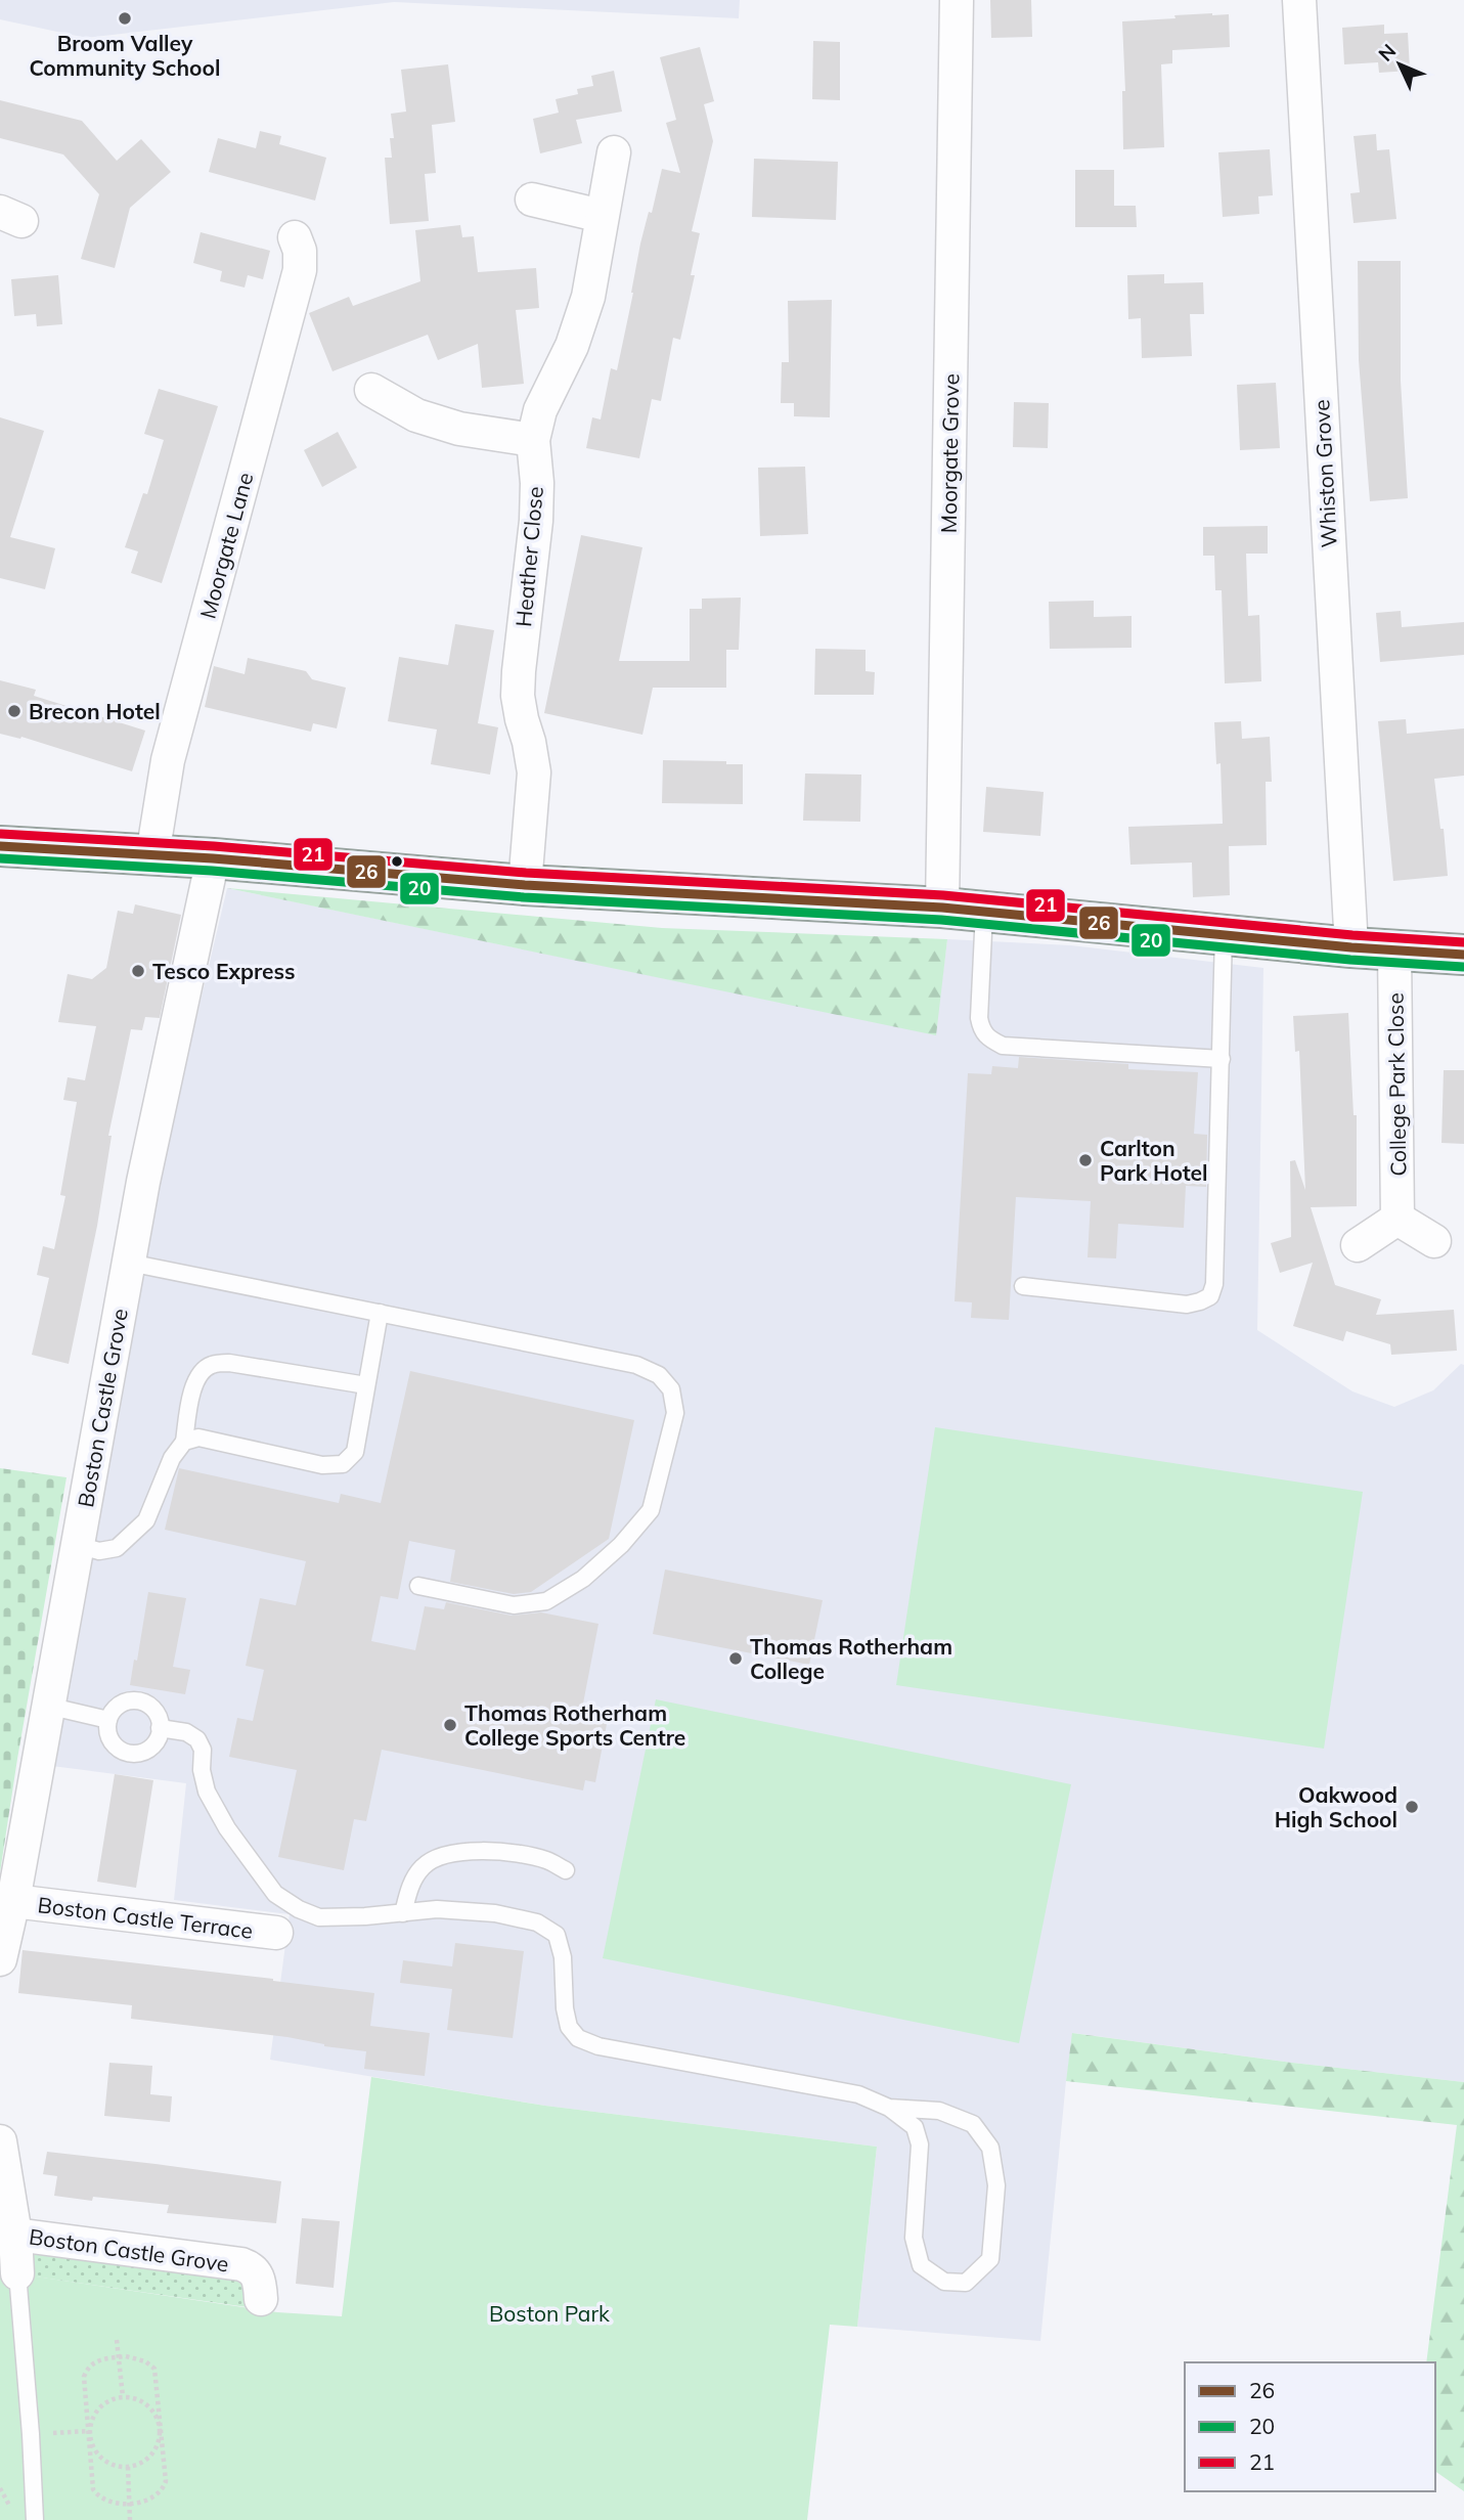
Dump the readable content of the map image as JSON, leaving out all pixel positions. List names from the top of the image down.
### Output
{
  "streets": {
    "street": [
      "Moorgate Grove",
      "Whiston Grove",
      "Moorgate Lane",
      "Heather Close",
      "College Park Close",
      "Boston Castle Grove",
      "Boston Castle Terrace"
    ]
  },
  "crossings": [
    ["Boston Castle Grove", "Boston Castle Terrace"]
  ],
  "parks": ["Boston Park"],
  "places": [
    "Broom Valley Community School",
    "Brecon Hotel",
    "Tesco Express",
    "Carlton Park Hotel",
    "Thomas Rotherham College",
    "Thomas Rotherham College Sports Centre",
    "Oakwood High School"
  ],
  "lines": ["transit line 21", "transit line 26", "transit line 20"],
  "legend": ["26", "20", "21"],
  "north": "top left"
}
